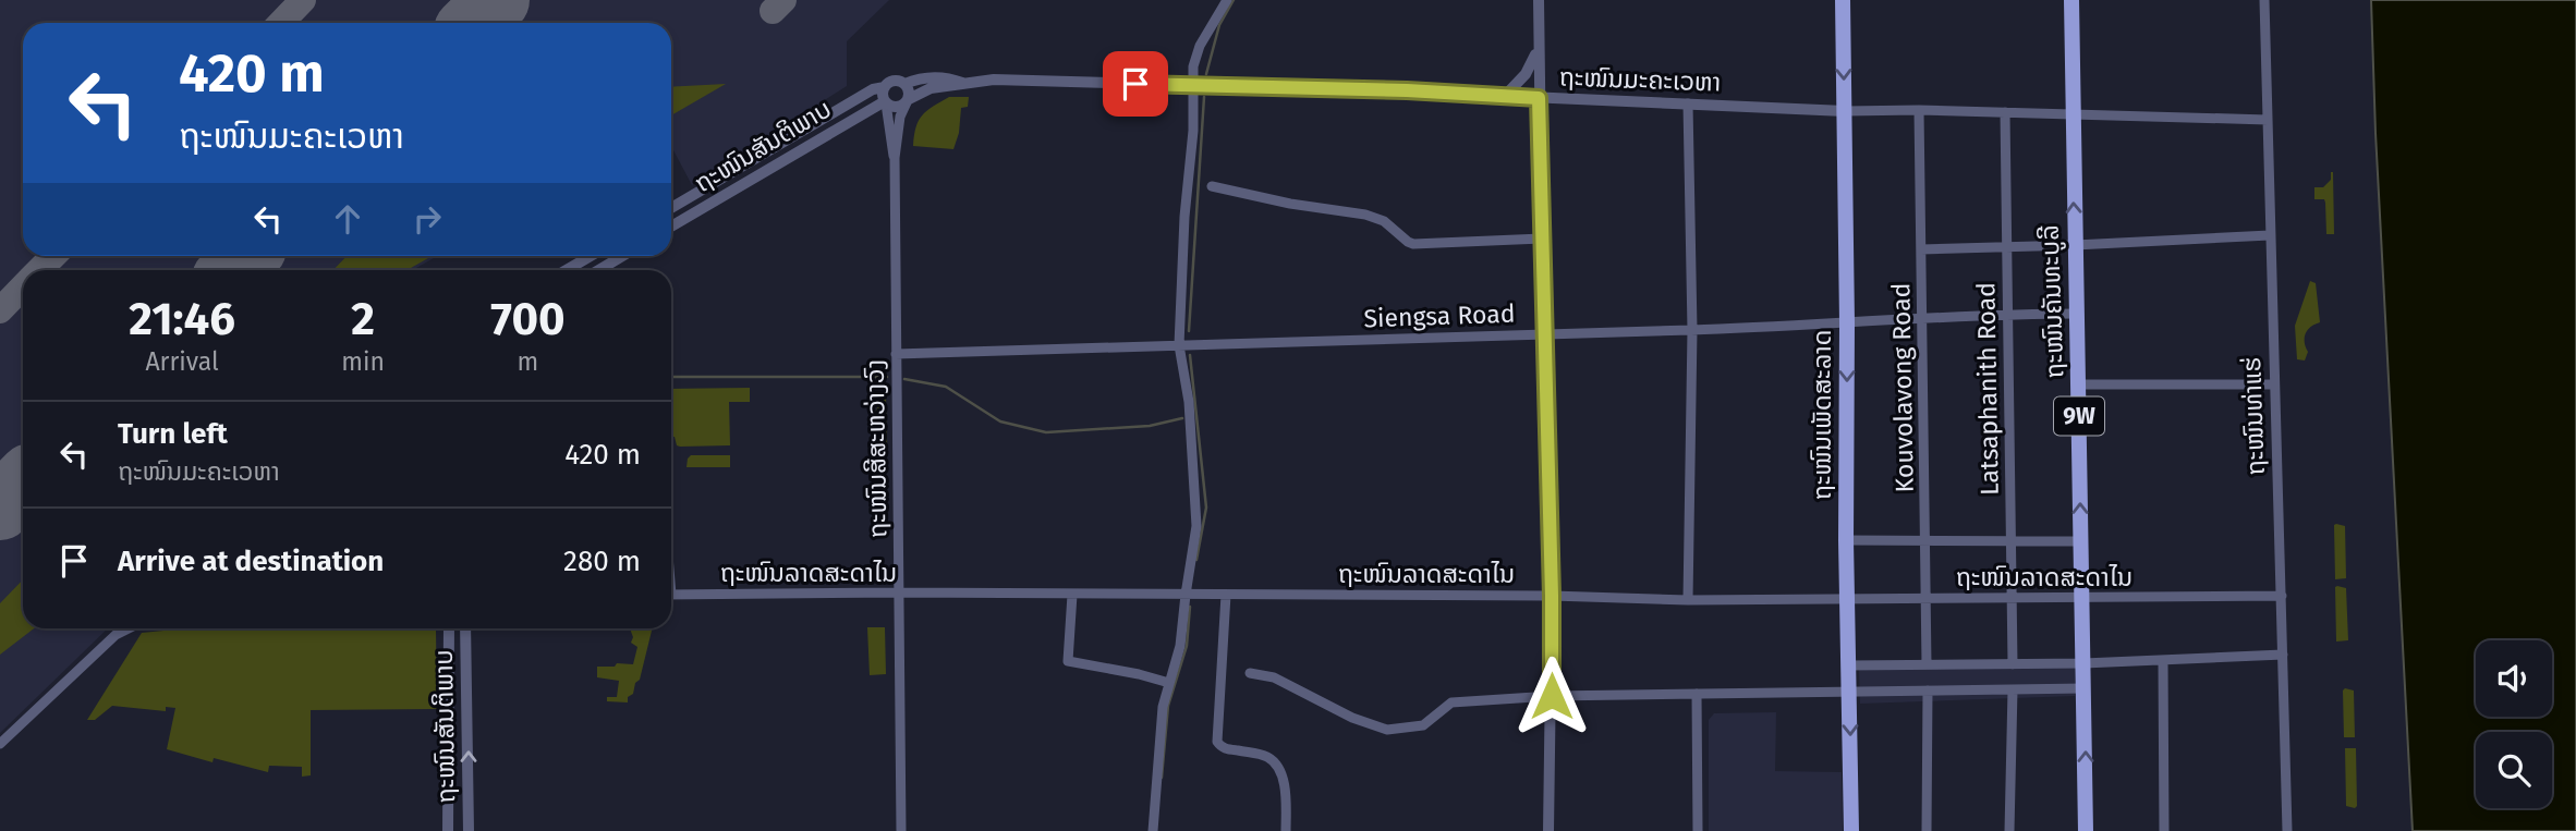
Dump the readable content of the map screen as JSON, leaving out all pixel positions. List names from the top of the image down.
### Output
{
  "streets": {
    "main road": ["ຖະໜົນຄັນທະບູລີ", "ຖະໜົນເພັດສະລາດ", "9W"],
    "street": [
      "ຖະໜົນມະຄະເວຫາ",
      "ຖະໜົນສັນຕິພາບ",
      "Siengsa Road",
      "Kouvolavong Road",
      "Latsaphanith Road",
      "ຖະໜົນທ່າແຮ່",
      "ຖະໜົນສີສະຫວ່າງວົງ",
      "ຖະໜົນລາດສະດາໄນ"
    ]
  },
  "crossings": [
    ["ຖະໜົນມະຄະເວຫາ", "ຖະໜົນຄັນທະບູລີ"],
    ["ຖະໜົນມະຄະເວຫາ", "Kouvolavong Road"],
    ["ຖະໜົນມະຄະເວຫາ", "Latsaphanith Road"],
    ["ຖະໜົນມະຄະເວຫາ", "ຖະໜົນເພັດສະລາດ"],
    ["ຖະໜົນມະຄະເວຫາ", "ຖະໜົນທ່າແຮ່"],
    ["ຖະໜົນຄັນທະບູລີ", "Siengsa Road"],
    ["ຖະໜົນຄັນທະບູລີ", "ຖະໜົນລາດສະດາໄນ"],
    ["Siengsa Road", "Kouvolavong Road"],
    ["Siengsa Road", "Latsaphanith Road"],
    ["Siengsa Road", "ຖະໜົນເພັດສະລາດ"],
    ["Siengsa Road", "ຖະໜົນສີສະຫວ່າງວົງ"],
    ["Kouvolavong Road", "ຖະໜົນລາດສະດາໄນ"],
    ["Latsaphanith Road", "ຖະໜົນລາດສະດາໄນ"],
    ["ຖະໜົນເພັດສະລາດ", "ຖະໜົນລາດສະດາໄນ"],
    ["ຖະໜົນທ່າແຮ່", "ຖະໜົນລາດສະດາໄນ"],
    ["ຖະໜົນສີສະຫວ່າງວົງ", "ຖະໜົນລາດສະດາໄນ"]
  ],
  "one_way": ["ຖະໜົນຄັນທະບູລີ", "ຖະໜົນເພັດສະລາດ"],
  "page": {
    "turn": ["420 m", "ຖະໜົນມະຄະເວຫາ"],
    "eta": [
      "21:46",
      "Arrival",
      "2",
      "min",
      "700",
      "m"
    ],
    "list": [
      {
        "name": "Turn left",
        "note": "ຖະໜົນມະຄະເວຫາ",
        "value": "420 m"
      },
      {
        "name": "Arrive at destination",
        "value": "280 m"
      }
    ]
  }
}
